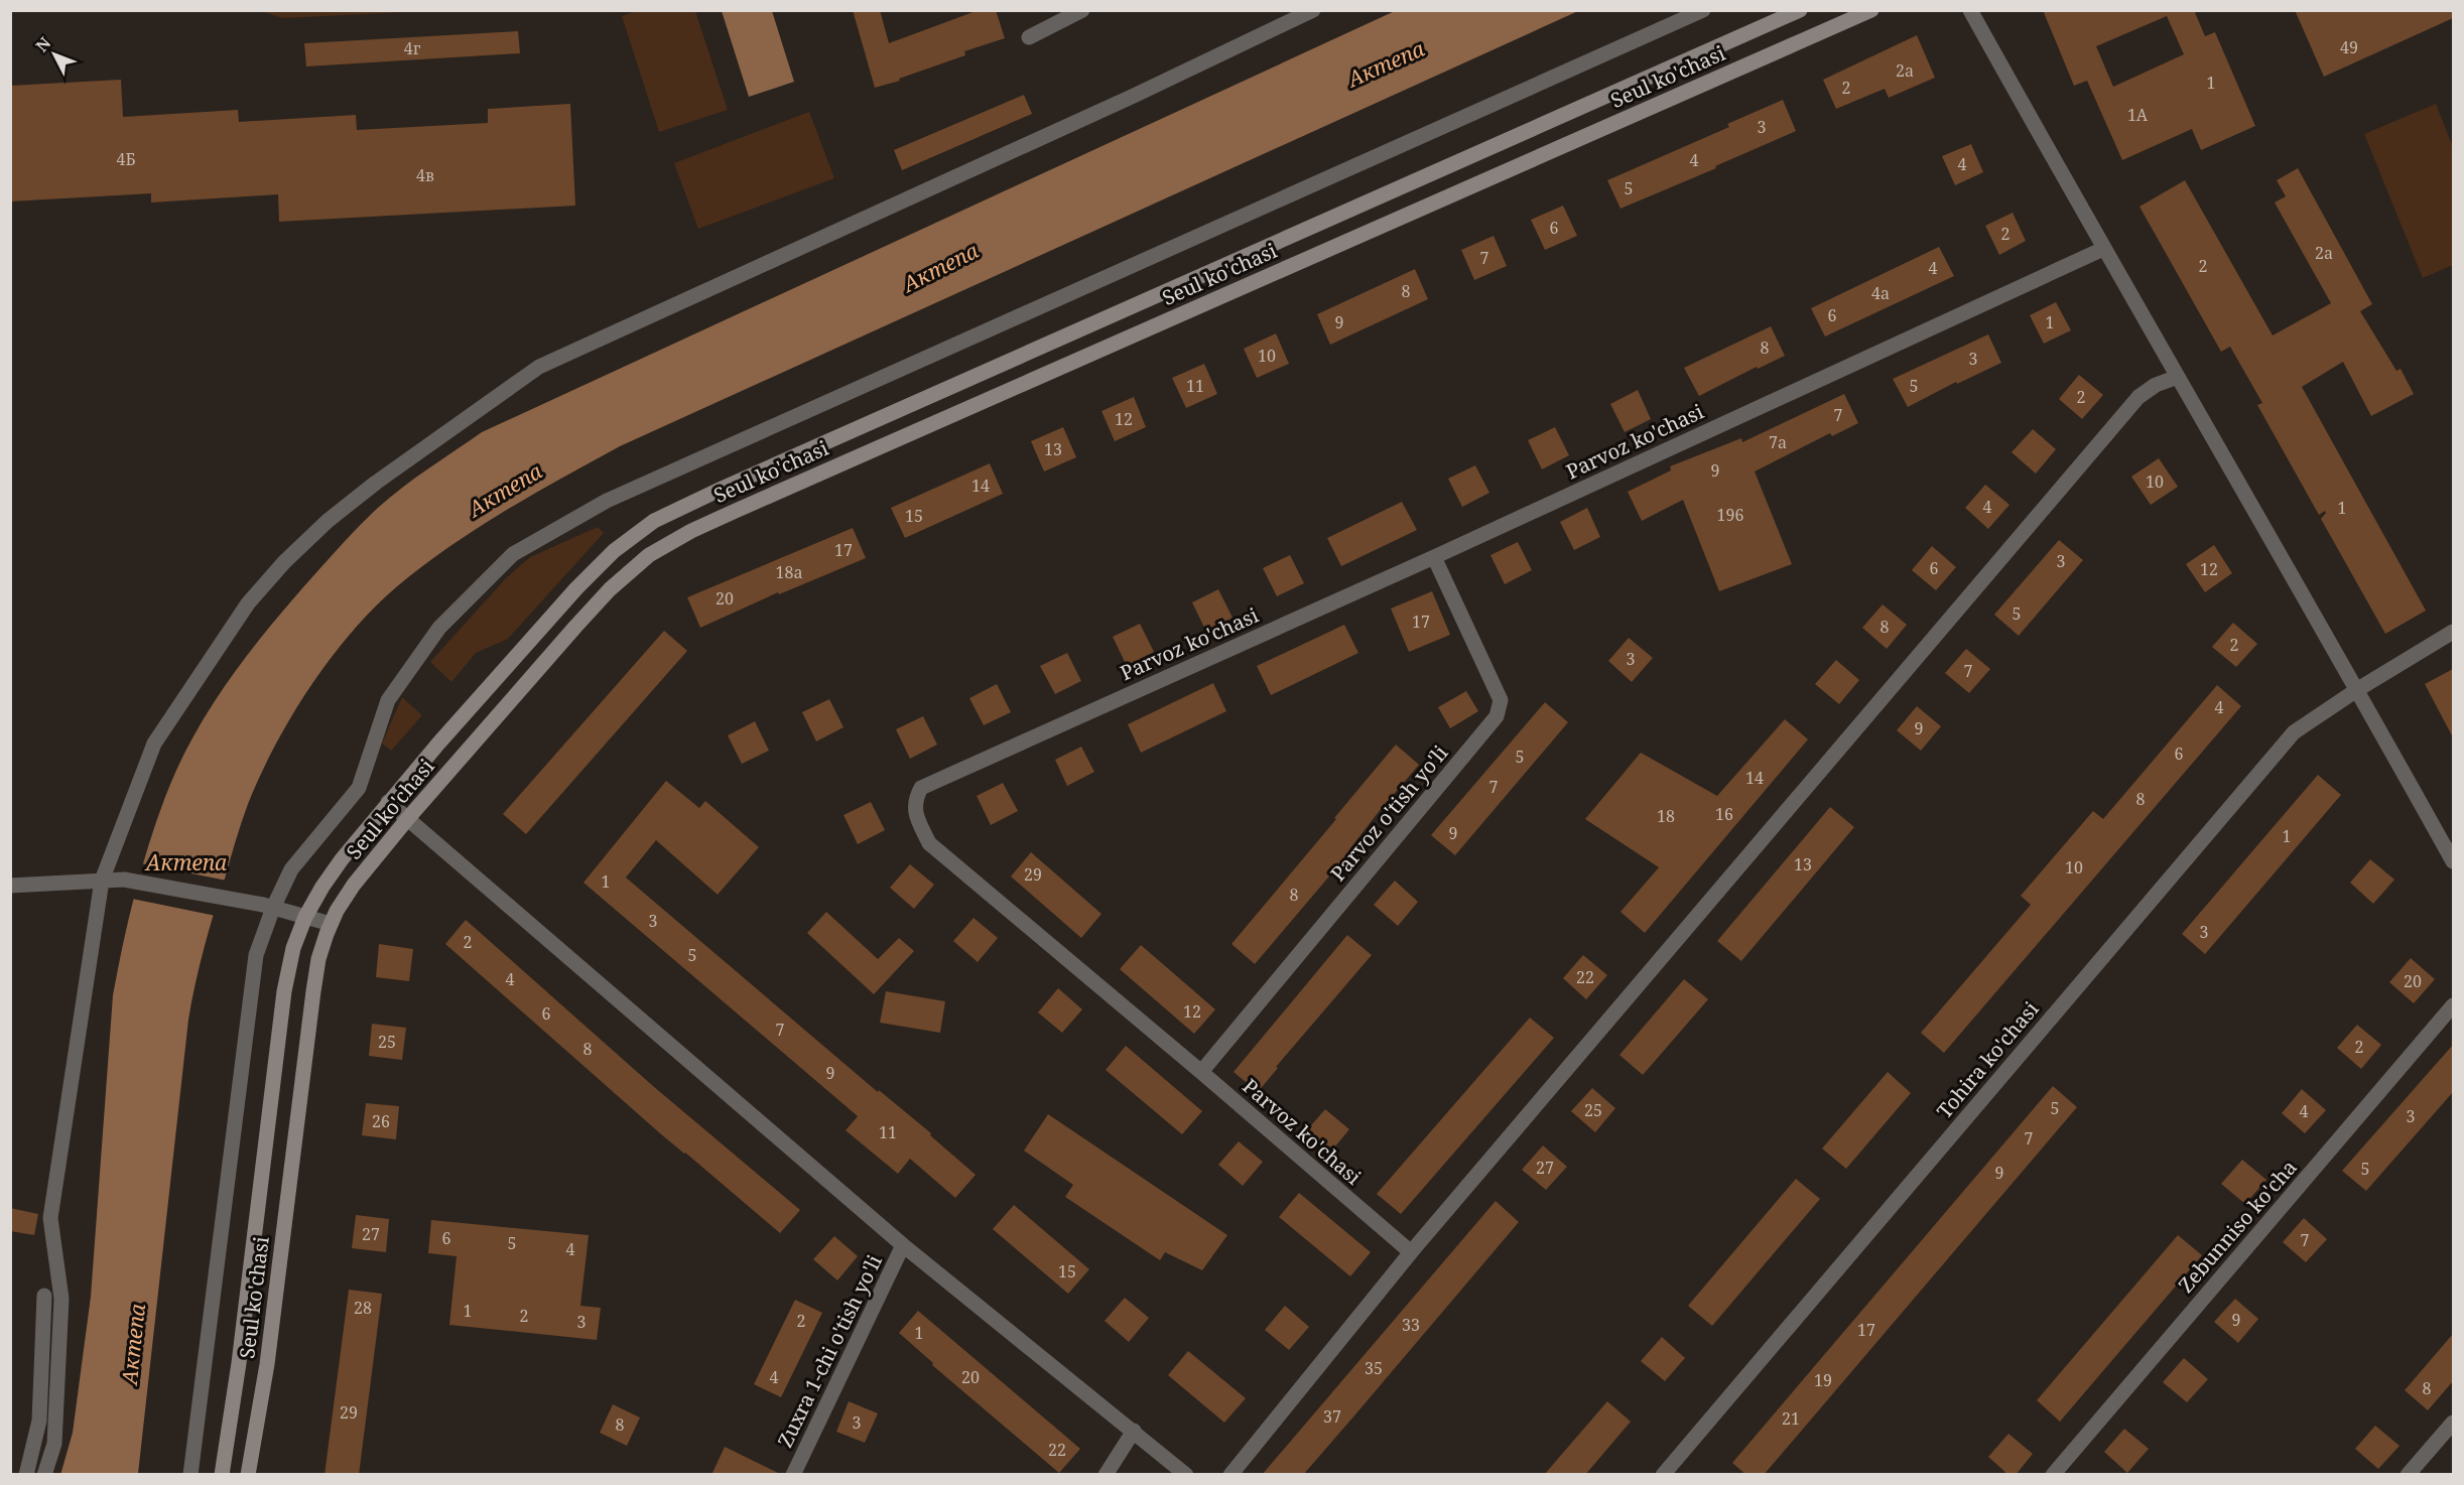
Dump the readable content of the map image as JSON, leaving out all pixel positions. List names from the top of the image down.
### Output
{
  "streets": {
    "main road": ["Seul ko'chasi"],
    "street": [
      "Parvoz ko'chasi",
      "Parvoz o'tish yo'li",
      "Tohira ko'chasi",
      "Zebunniso ko'cha",
      "Zuxra 1-chi o'tish yo'li"
    ]
  },
  "crossings": [
    ["Parvoz ko'chasi", "Parvoz o'tish yo'li"]
  ],
  "water": ["Актепа"],
  "house_numbers": [
    "49",
    "4г",
    "2a",
    "1",
    "2",
    "1А",
    "3",
    "4Б",
    "4",
    "4",
    "4в",
    "5",
    "6",
    "2",
    "2a",
    "7",
    "2",
    "4",
    "8",
    "4a",
    "6",
    "9",
    "1",
    "8",
    "10",
    "3",
    "11",
    "5",
    "2",
    "7",
    "12",
    "7a",
    "13",
    "9",
    "10",
    "14",
    "4",
    "1",
    "196",
    "15",
    "17",
    "3",
    "6",
    "12",
    "18a",
    "20",
    "5",
    "17",
    "8",
    "2",
    "3",
    "7",
    "4",
    "9",
    "6",
    "5",
    "14",
    "7",
    "8",
    "16",
    "18",
    "9",
    "1",
    "13",
    "10",
    "29",
    "1",
    "8",
    "3",
    "3",
    "2",
    "5",
    "22",
    "4",
    "20",
    "12",
    "6",
    "7",
    "25",
    "2",
    "8",
    "9",
    "5",
    "25",
    "4",
    "3",
    "26",
    "11",
    "7",
    "27",
    "5",
    "9",
    "27",
    "6",
    "7",
    "5",
    "4",
    "15",
    "28",
    "1",
    "2",
    "9",
    "2",
    "3",
    "33",
    "17",
    "1",
    "35",
    "4",
    "20",
    "19",
    "8",
    "29",
    "37",
    "21",
    "3",
    "8",
    "22"
  ],
  "north": "top left"
}
